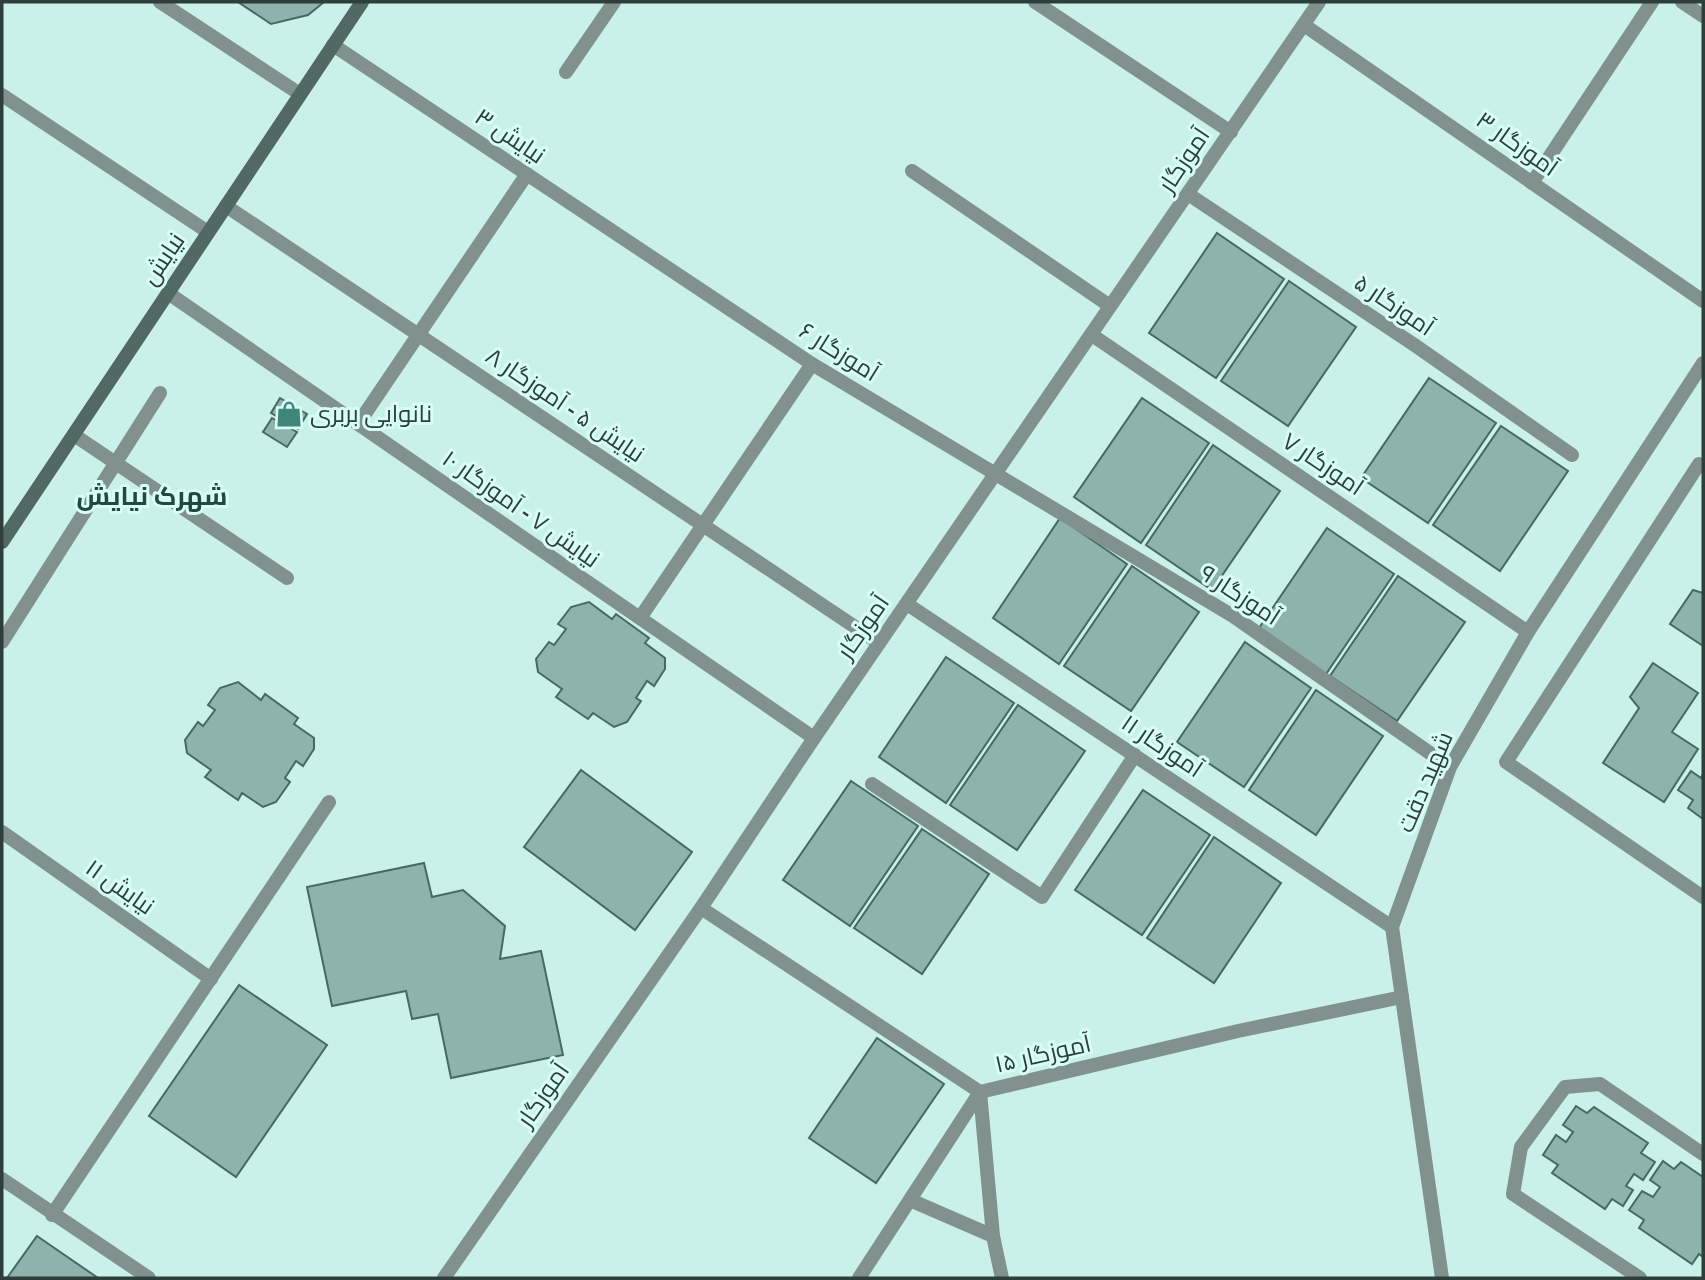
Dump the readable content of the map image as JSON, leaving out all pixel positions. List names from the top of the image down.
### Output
{
  "streets": {
    "street": [
      "نیایش ۳",
      "آموزگار ۳",
      "آموزگار",
      "نیایش",
      "آموزگار ۵",
      "آموزگار ۶",
      "نیایش ۵ - آموزگار ۸",
      "آموزگار ۷",
      "نیایش ۷ - آموزگار ۱۰",
      "آموزگار ۹",
      "آموزگار ۱۱",
      "شهید دقت",
      "نیایش ۱۱",
      "آموزگار ۱۵"
    ]
  },
  "crossings": [
    ["نیایش ۳", "نیایش"],
    ["نیایش ۳", "آموزگار ۶"],
    ["آموزگار ۳", "آموزگار"],
    ["آموزگار", "آموزگار ۵"],
    ["آموزگار", "آموزگار ۶"],
    ["آموزگار", "نیایش ۵ - آموزگار ۸"],
    ["آموزگار", "آموزگار ۷"],
    ["آموزگار", "نیایش ۷ - آموزگار ۱۰"],
    ["آموزگار", "آموزگار ۹"],
    ["آموزگار", "آموزگار ۱۱"],
    ["آموزگار", "آموزگار ۱۵"],
    ["نیایش", "نیایش ۵ - آموزگار ۸"],
    ["نیایش", "نیایش ۷ - آموزگار ۱۰"],
    ["آموزگار ۶", "آموزگار ۹"],
    ["آموزگار ۷", "شهید دقت"],
    ["آموزگار ۹", "شهید دقت"],
    ["آموزگار ۱۱", "شهید دقت"],
    ["شهید دقت", "آموزگار ۱۵"]
  ],
  "districts": ["شهرک نیایش"],
  "places": {
    "shop": ["نانوایی بربری"]
  }
}
